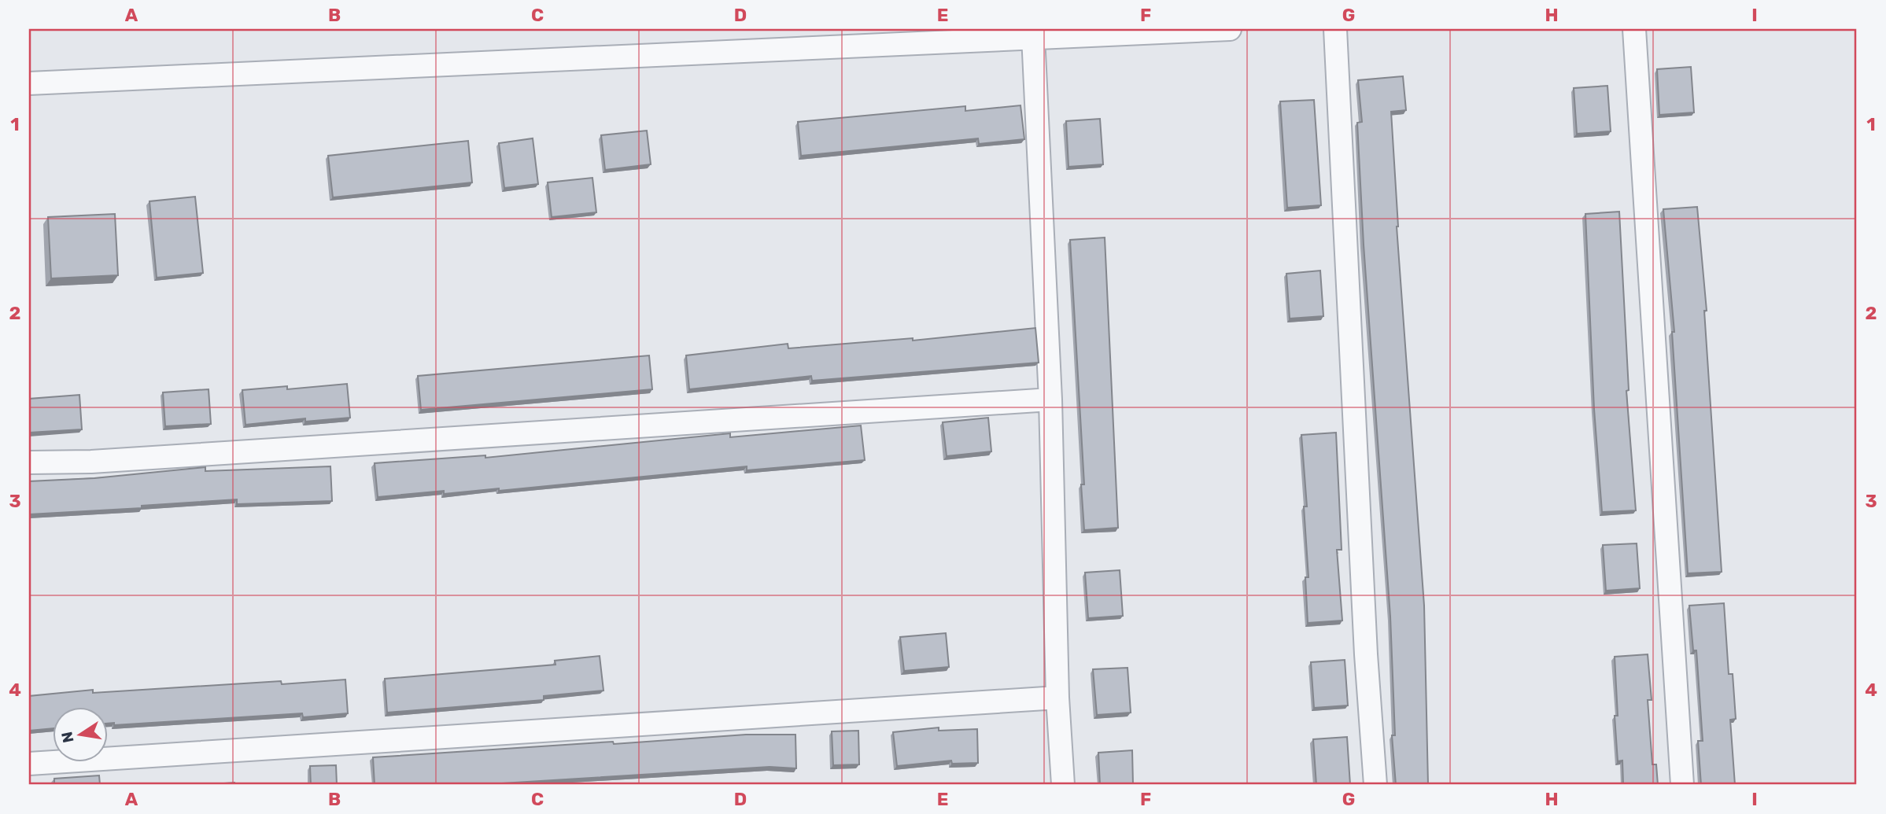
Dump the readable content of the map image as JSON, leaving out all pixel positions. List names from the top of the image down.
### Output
{
  "north": "left",
  "grid": {
    "columns": [
      "A",
      "B",
      "C",
      "D",
      "E",
      "F",
      "G",
      "H",
      "I"
    ],
    "rows": [
      "1",
      "2",
      "3",
      "4"
    ]
  }
}
